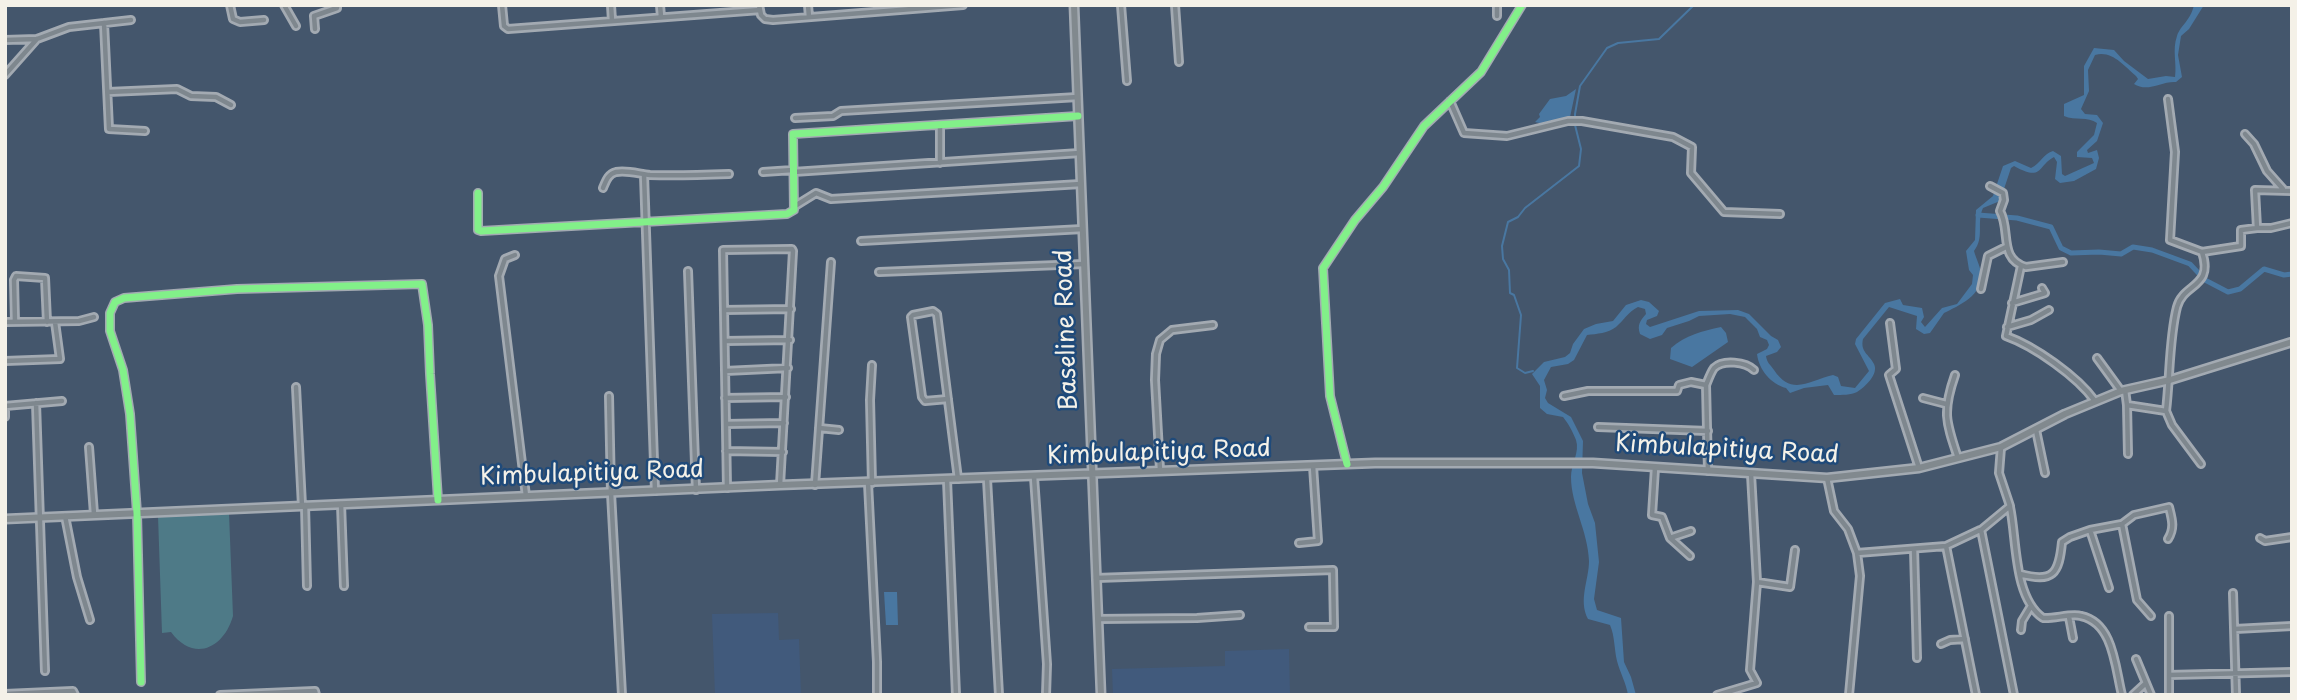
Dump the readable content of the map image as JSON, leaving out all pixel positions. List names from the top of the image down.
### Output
{
  "streets": {
    "main road": ["Baseline Road", "Kimbulapitiya Road"]
  },
  "crossings": [
    ["Baseline Road", "Kimbulapitiya Road"]
  ]
}
